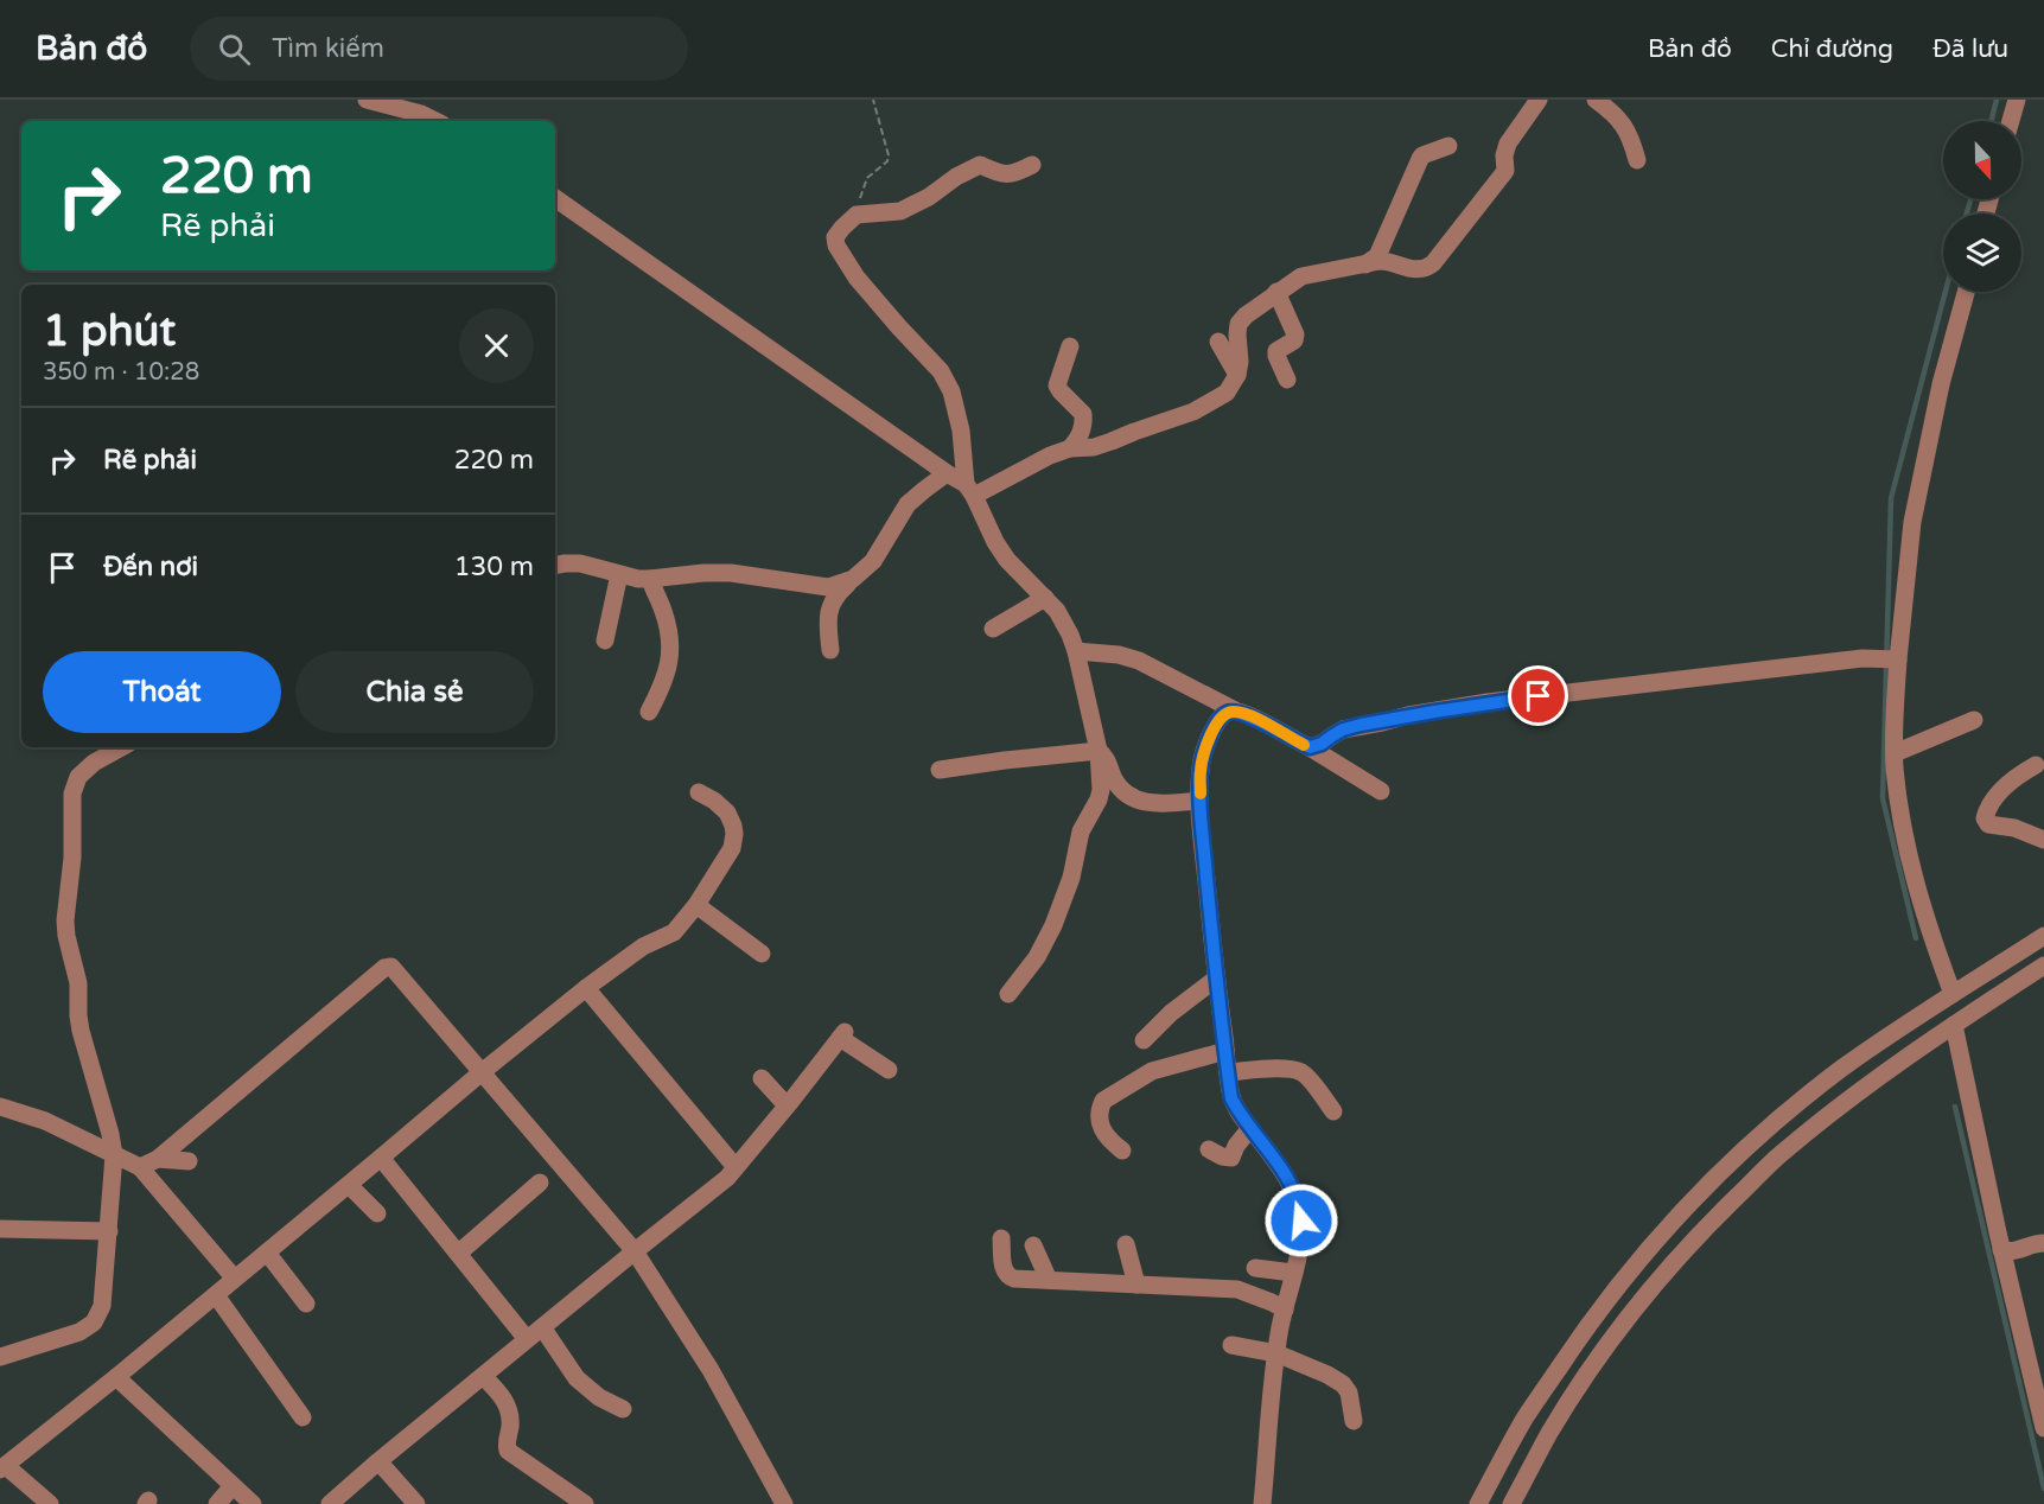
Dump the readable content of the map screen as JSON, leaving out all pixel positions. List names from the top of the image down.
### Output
{
  "north": "bottom",
  "page": {
    "header": "Bản đồ",
    "search": "Tìm kiếm",
    "nav": ["Bản đồ", "Chỉ đường", "Đã lưu"],
    "turn": ["220 m", "Rẽ phải"],
    "heading": ["1 phút", "350 m · 10:28"],
    "list": [
      {
        "name": "Rẽ phải",
        "value": "220 m"
      },
      {
        "name": "Đến nơi",
        "value": "130 m"
      }
    ],
    "buttons": ["Thoát", "Chia sẻ"]
  }
}
